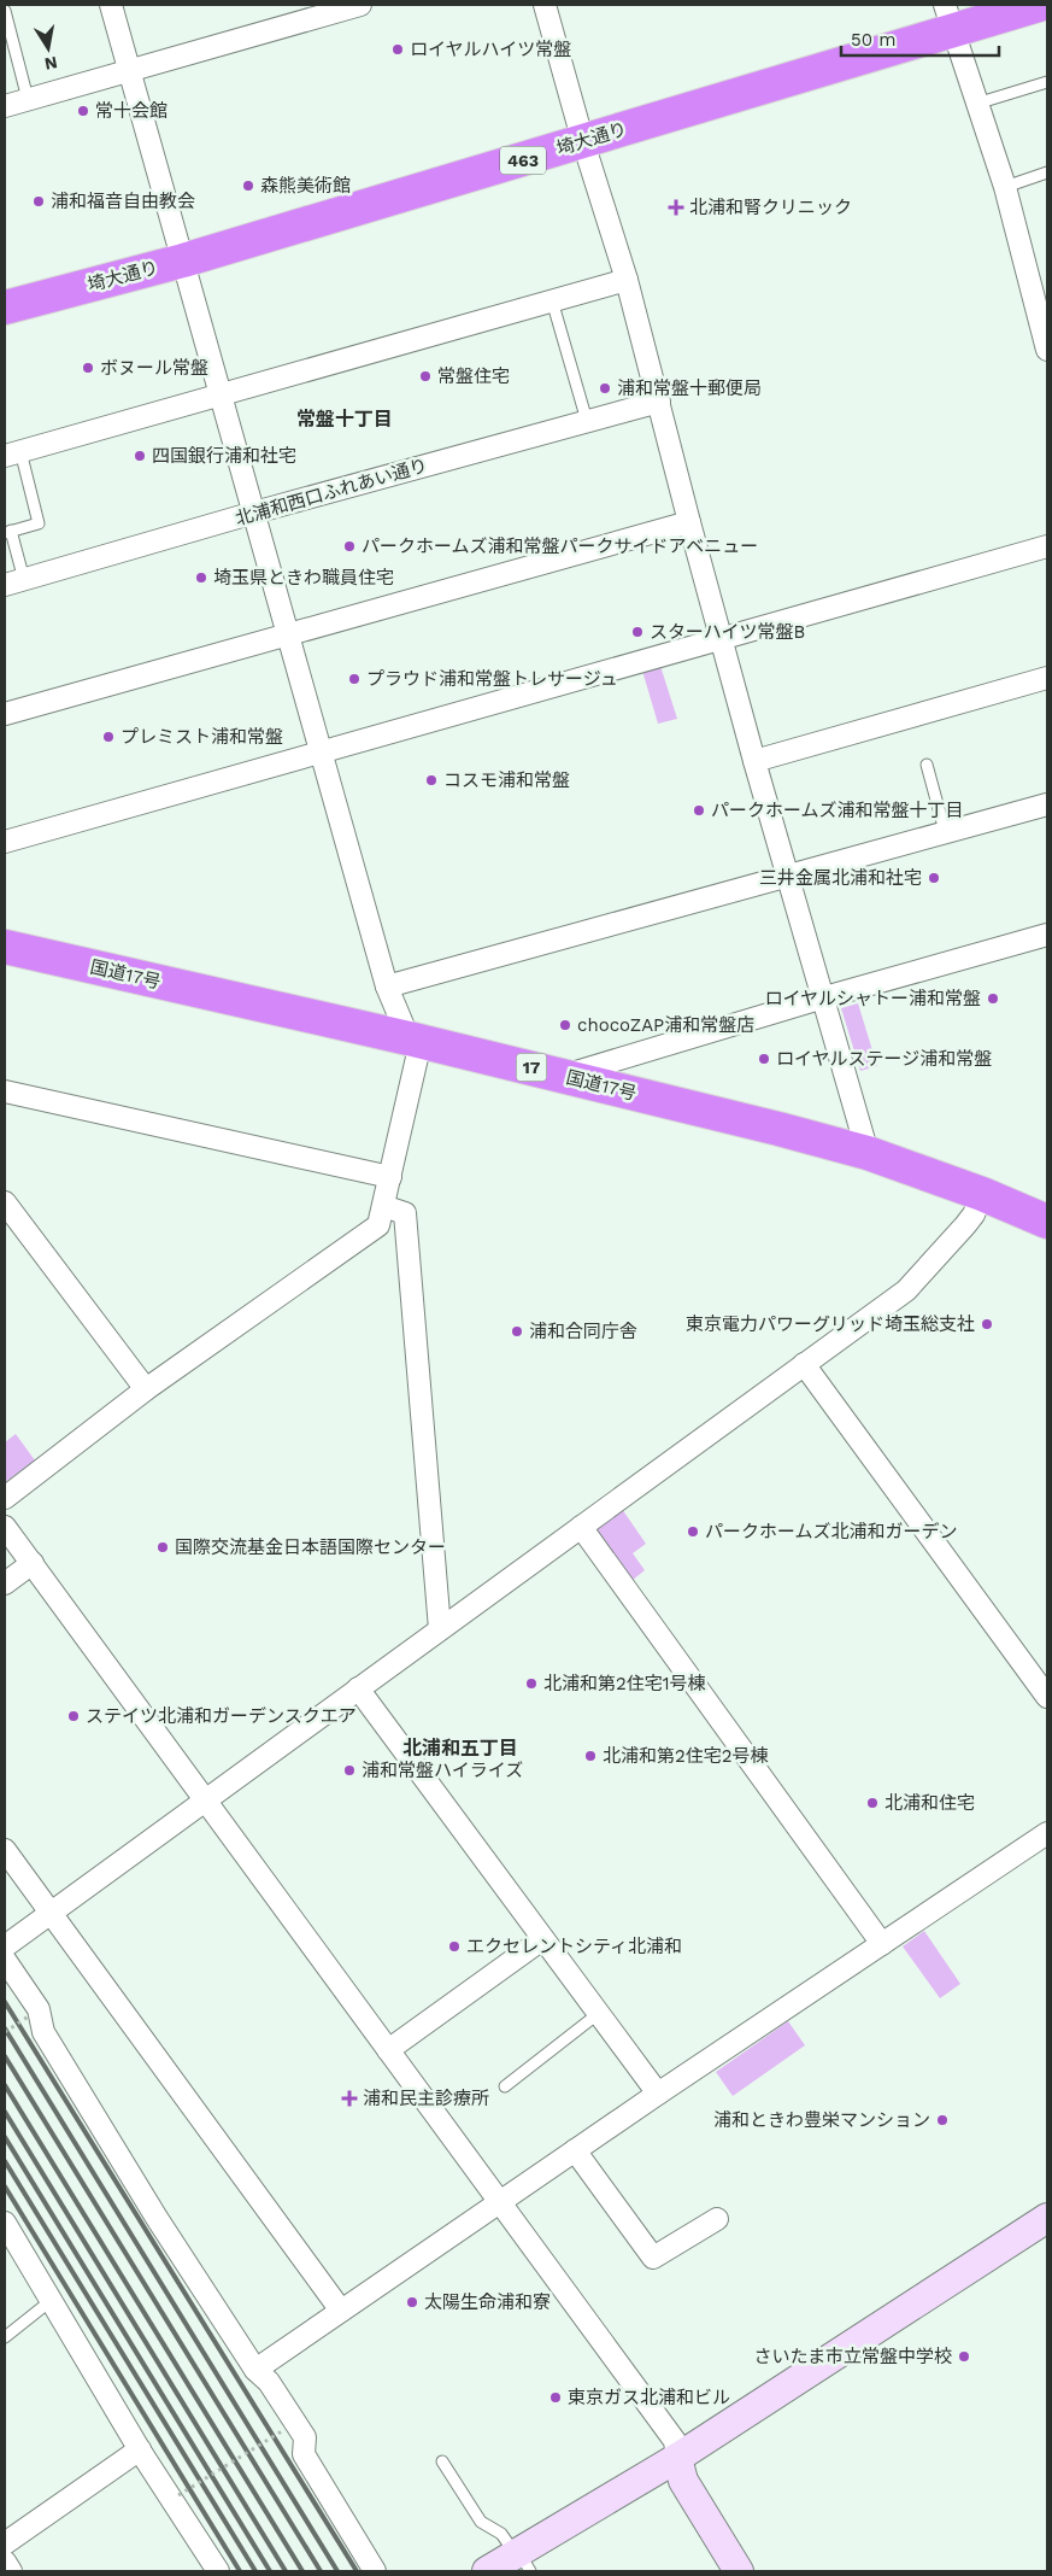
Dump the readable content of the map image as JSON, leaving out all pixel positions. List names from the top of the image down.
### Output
{
  "streets": {
    "highway": [
      "埼大通り",
      "463",
      "国道17号",
      "17"
    ],
    "street": ["北浦和西口ふれあい通り"]
  },
  "districts": ["常盤十丁目", "北浦和五丁目"],
  "places": {
    "other": [
      "ロイヤルハイツ常盤",
      "常十会館",
      "森熊美術館",
      "浦和福音自由教会",
      "ボヌール常盤",
      "常盤住宅",
      "浦和常盤十郵便局",
      "四国銀行浦和社宅",
      "パークホームズ浦和常盤パークサイドアベニュー",
      "埼玉県ときわ職員住宅",
      "スターハイツ常盤B",
      "プラウド浦和常盤トレサージュ",
      "プレミスト浦和常盤",
      "コスモ浦和常盤",
      "パークホームズ浦和常盤十丁目",
      "三井金属北浦和社宅",
      "ロイヤルシャトー浦和常盤",
      "chocoZAP浦和常盤店",
      "ロイヤルステージ浦和常盤",
      "東京電力パワーグリッド埼玉総支社",
      "浦和合同庁舎",
      "パークホームズ北浦和ガーデン",
      "国際交流基金日本語国際センター",
      "北浦和第2住宅1号棟",
      "ステイツ北浦和ガーデンスクエア",
      "北浦和第2住宅2号棟",
      "浦和常盤ハイライズ",
      "北浦和住宅",
      "エクセレントシティ北浦和",
      "浦和ときわ豊栄マンション",
      "太陽生命浦和寮",
      "さいたま市立常盤中学校",
      "東京ガス北浦和ビル"
    ],
    "health": ["北浦和腎クリニック", "浦和民主診療所"]
  },
  "scale_bar": "50 m",
  "north": "bottom"
}
